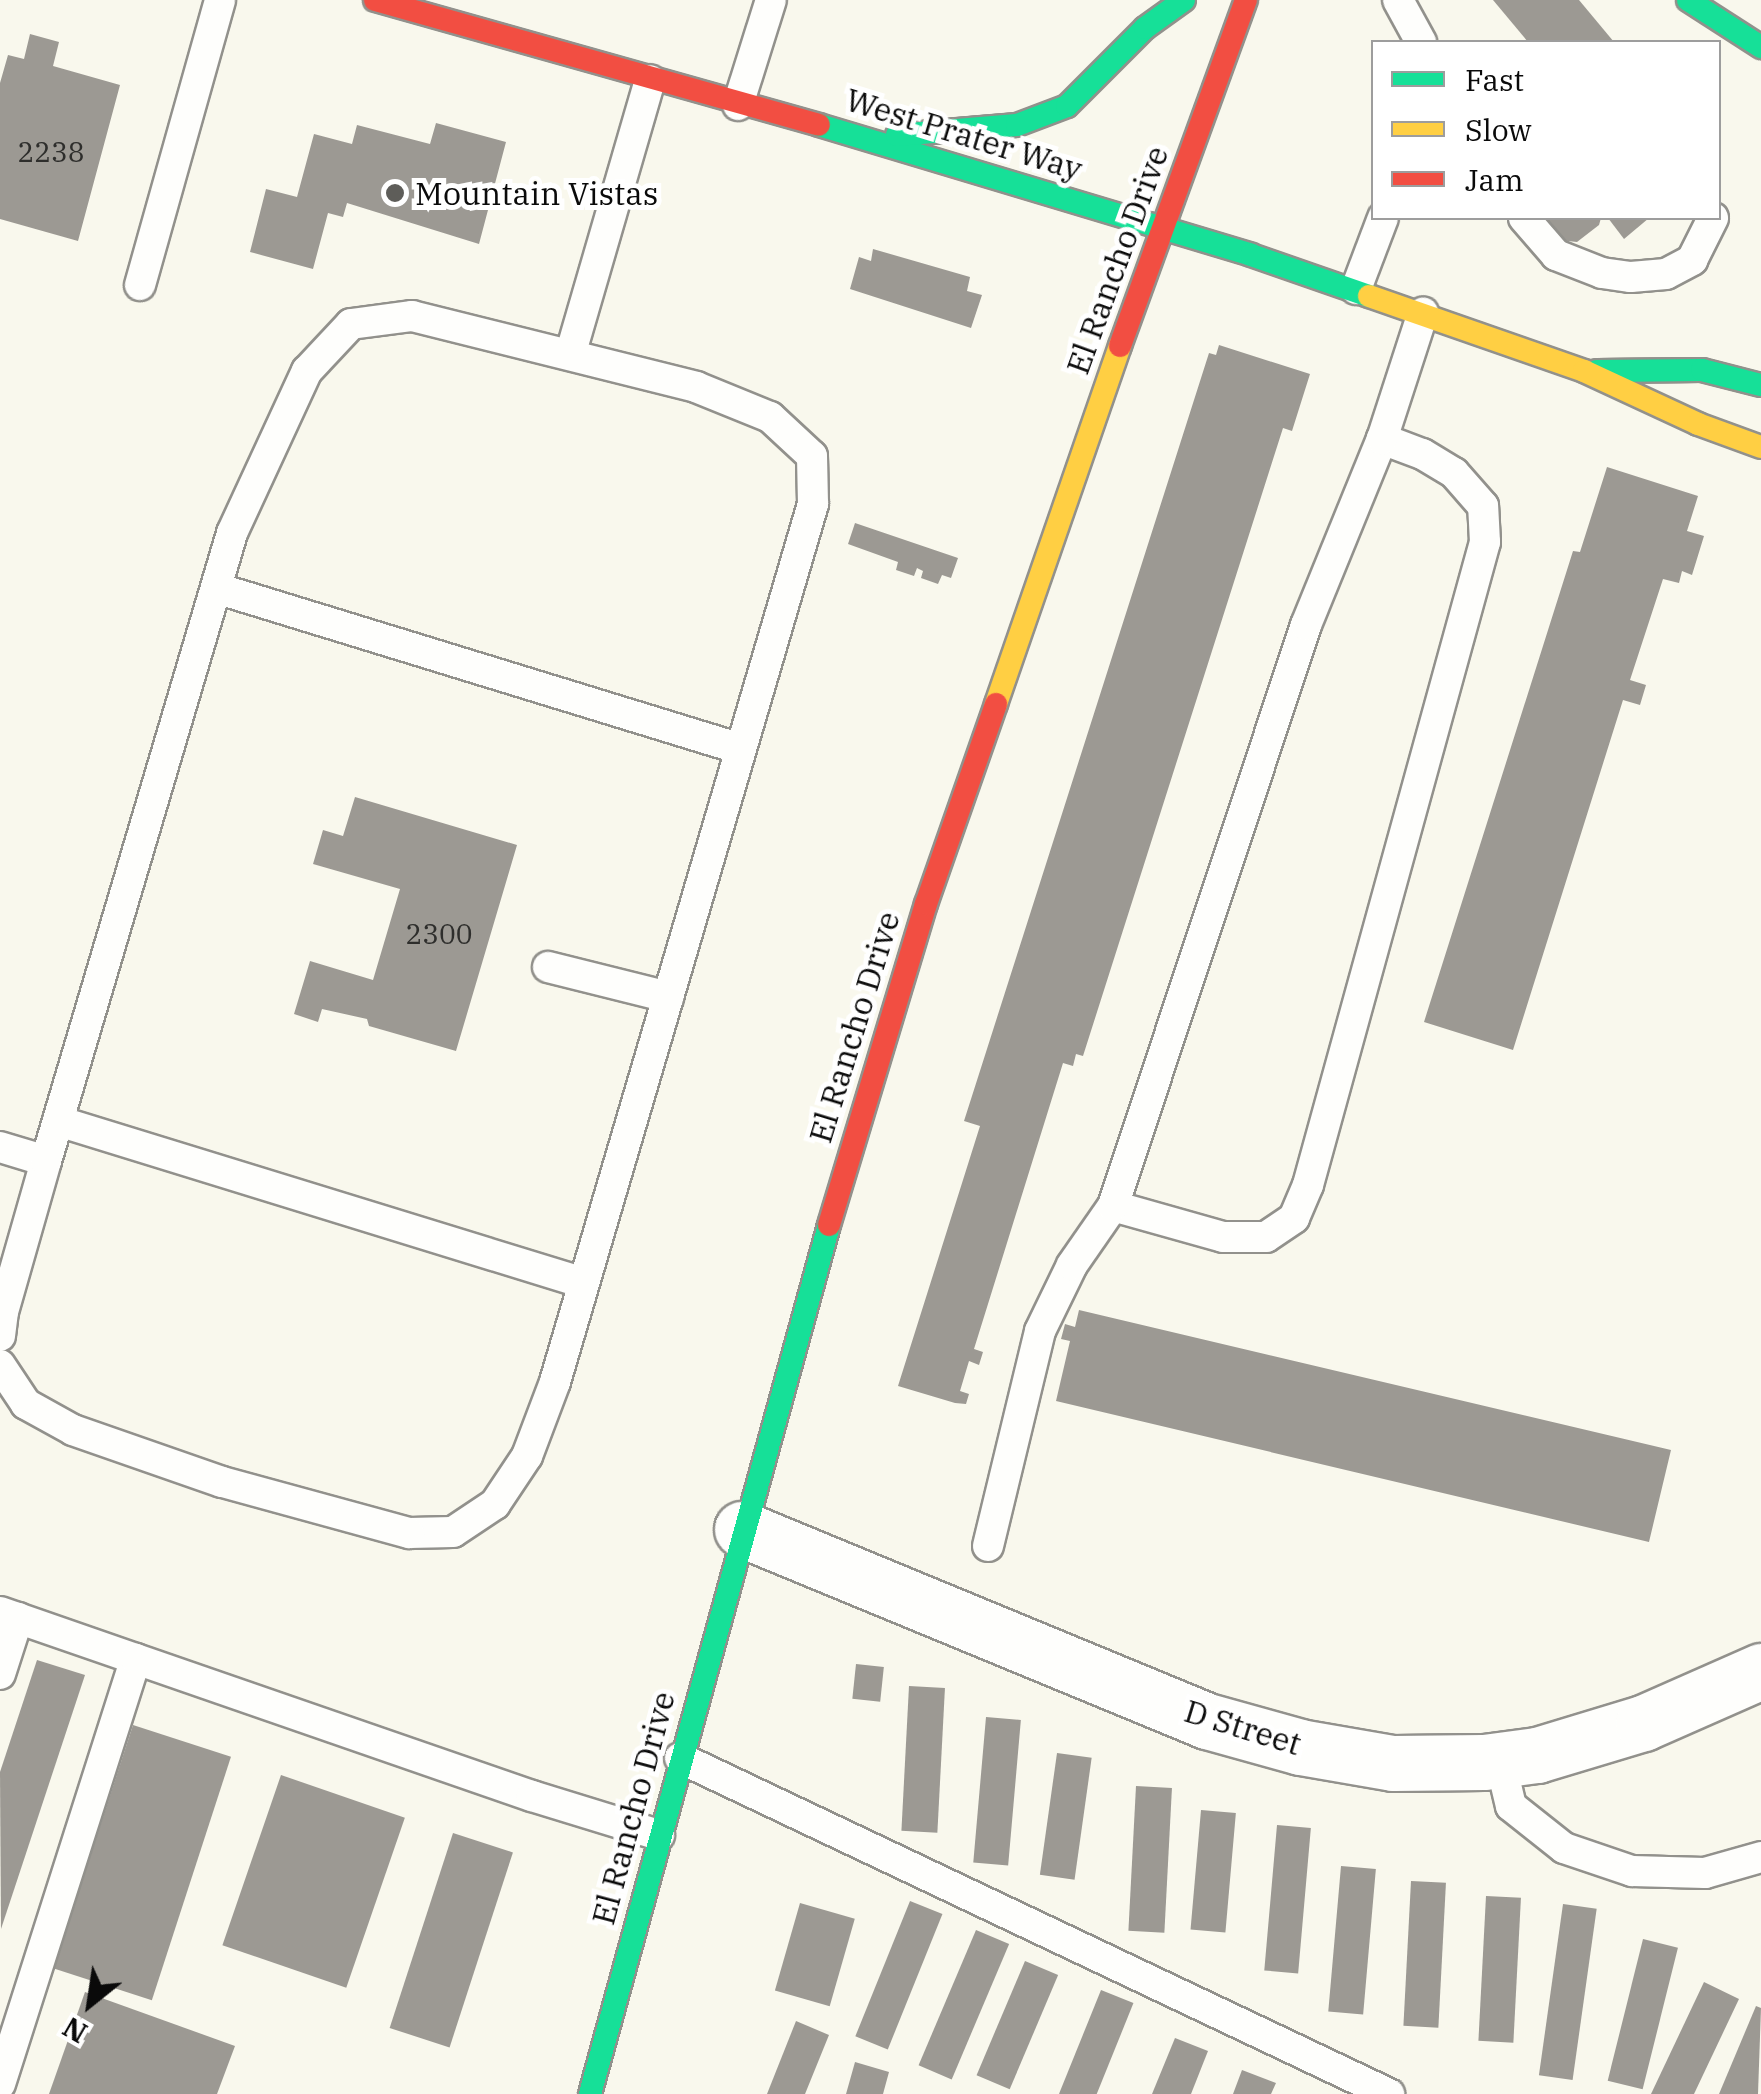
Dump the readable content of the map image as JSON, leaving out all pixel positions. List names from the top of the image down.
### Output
{
  "streets": {
    "main road": ["West Prater Way", "El Rancho Drive"],
    "street": ["D Street"]
  },
  "crossings": [
    ["West Prater Way", "El Rancho Drive"],
    ["El Rancho Drive", "D Street"]
  ],
  "places": ["Mountain Vistas"],
  "house_numbers": ["2238", "2300"],
  "legend": ["Fast", "Slow", "Jam"],
  "north": "bottom left"
}
